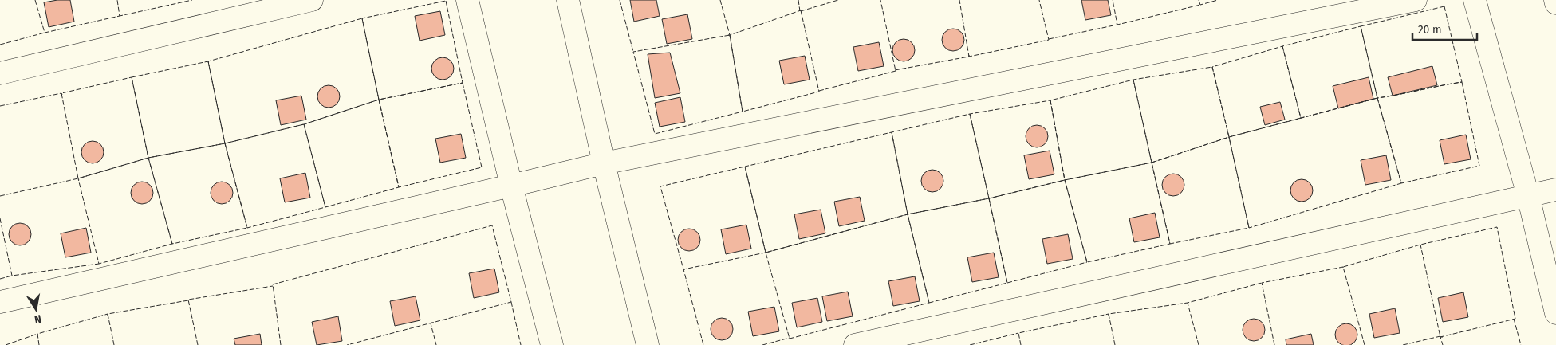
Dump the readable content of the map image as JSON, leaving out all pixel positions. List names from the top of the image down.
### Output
{
  "scale_bar": "20 m",
  "north": "bottom"
}
